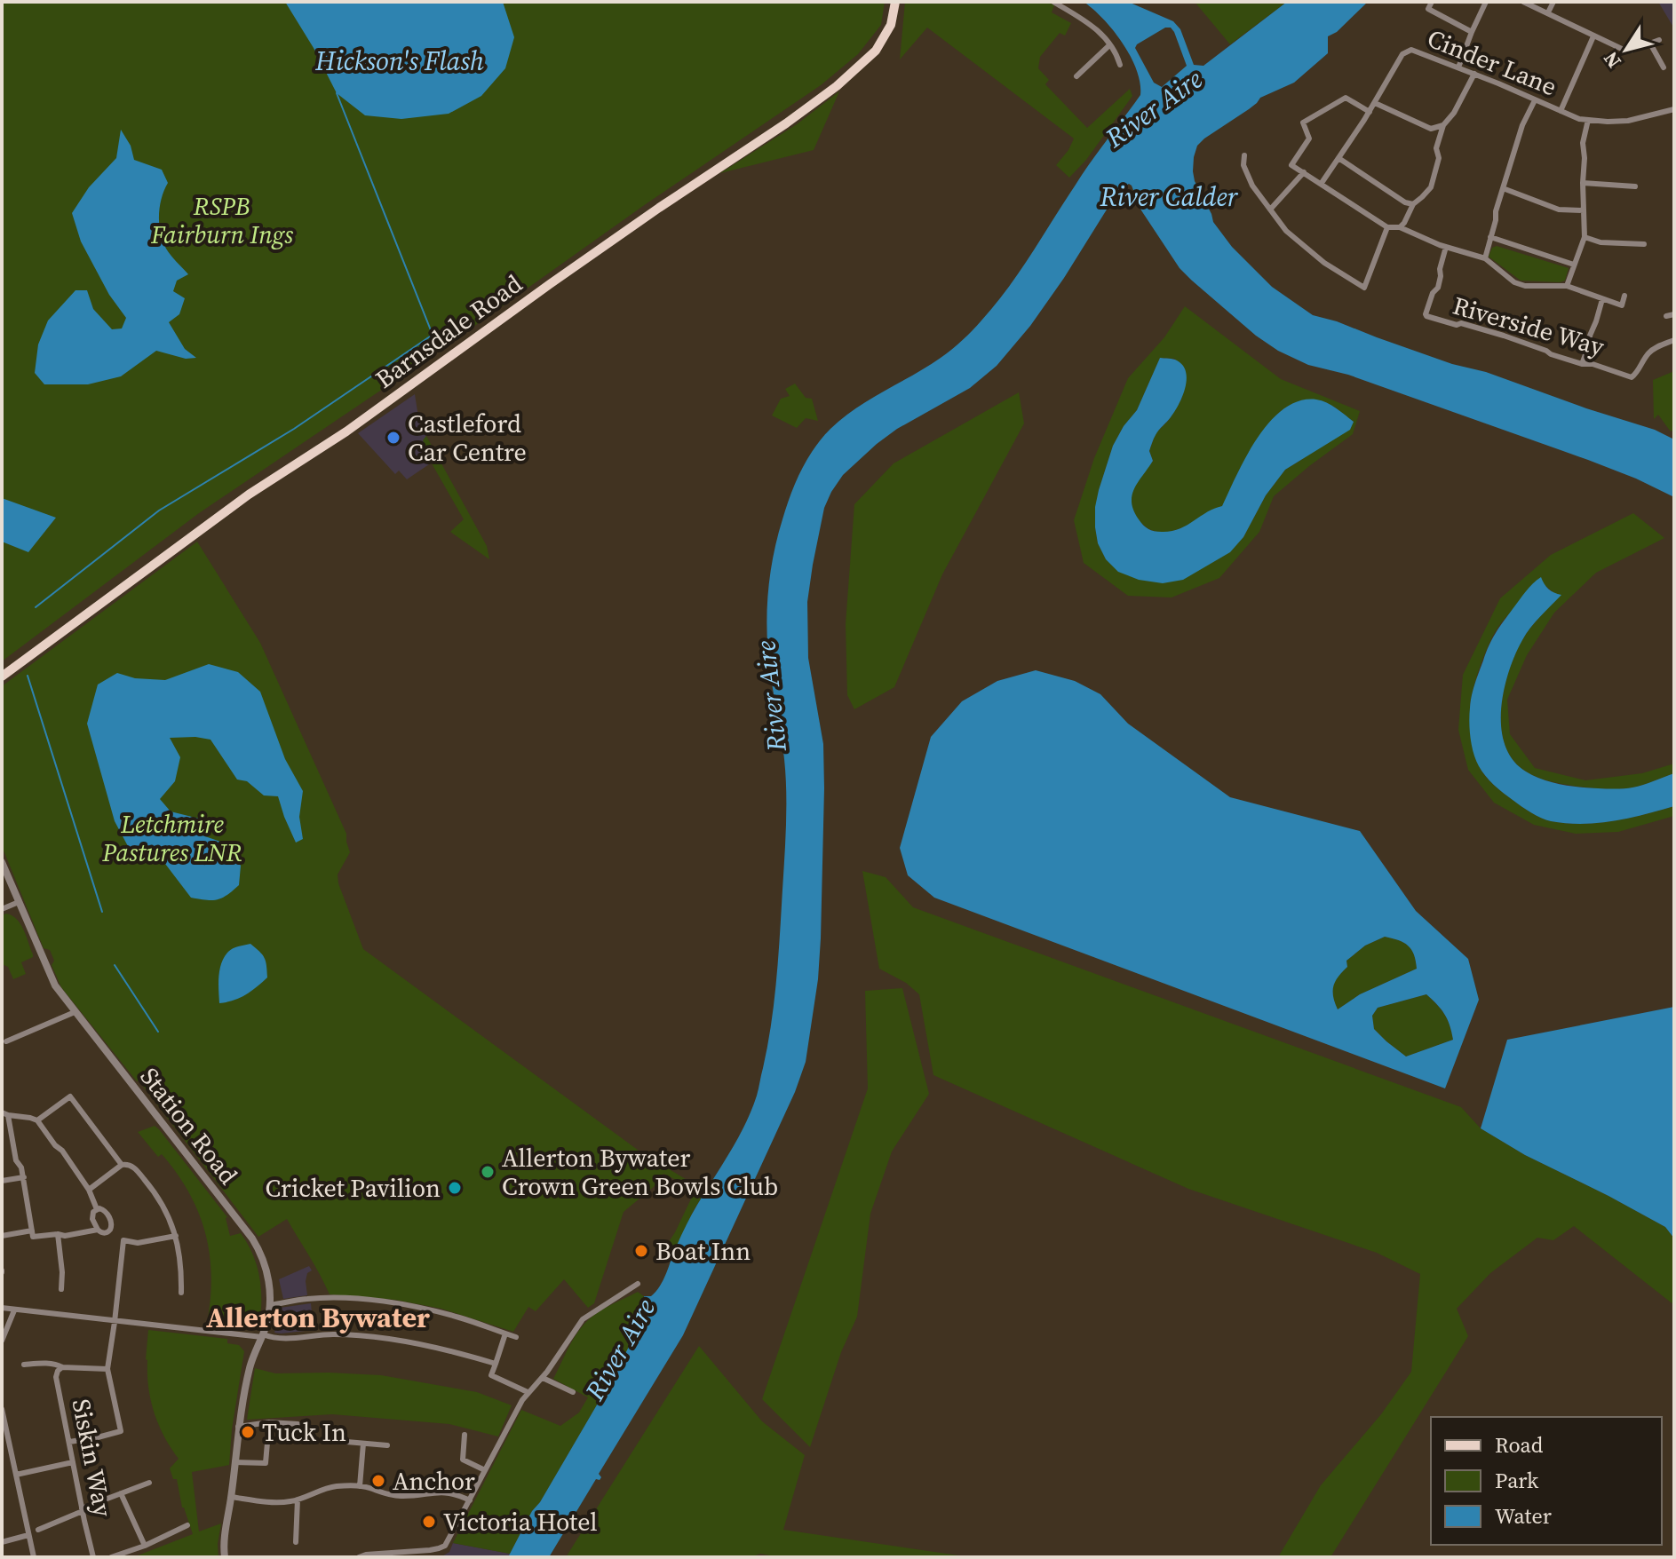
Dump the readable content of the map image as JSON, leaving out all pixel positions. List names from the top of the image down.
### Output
{
  "streets": {
    "main road": ["Barnsdale Road"],
    "street": [
      "Cinder Lane",
      "Riverside Way",
      "Station Road",
      "Siskin Way"
    ]
  },
  "districts": ["Allerton Bywater"],
  "water": ["Hickson's Flash", "River Aire", "River Calder"],
  "parks": ["RSPB Fairburn Ings", "Letchmire Pastures LNR"],
  "places": [
    "Castleford Car Centre",
    "Allerton Bywater Crown Green Bowls Club",
    "Cricket Pavilion",
    "Boat Inn",
    "Tuck In",
    "Anchor",
    "Victoria Hotel"
  ],
  "legend": ["Road", "Park", "Water"],
  "north": "bottom left"
}
